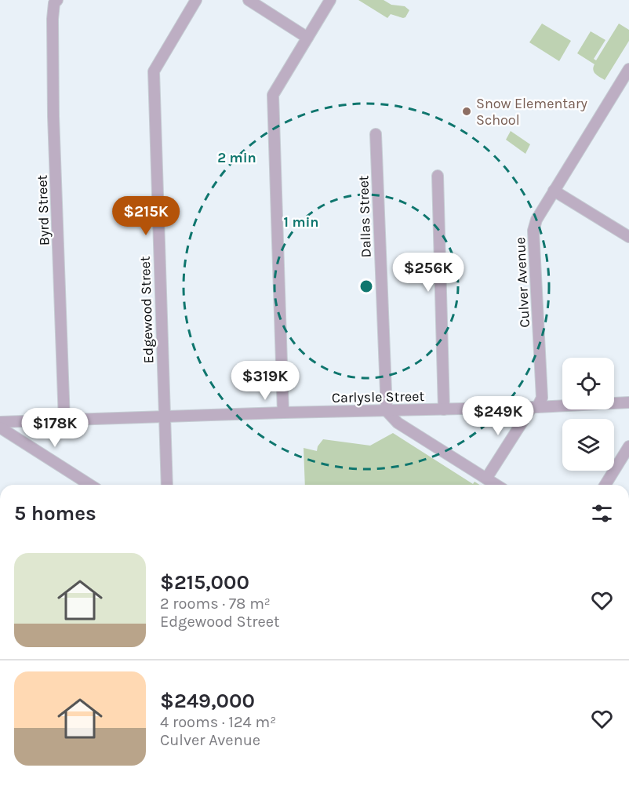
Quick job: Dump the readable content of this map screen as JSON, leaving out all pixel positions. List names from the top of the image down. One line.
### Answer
{"streets":{"street":["Byrd Street","Dallas Street","Culver Avenue","Edgewood Street","Carlysle Street"]},"crossings":[["Byrd Street","Carlysle Street"],["Dallas Street","Carlysle Street"],["Culver Avenue","Carlysle Street"],["Edgewood Street","Carlysle Street"]],"places":["Snow Elementary School"],"page":{"price":["$215K","$256K","$319K","$249K","$178K"],"heading":"5 homes","list":[{"name":"$215,000","note":"2 rooms · 78 m² · Edgewood Street"},{"name":"$249,000","note":"4 rooms · 124 m² · Culver Avenue"}]},"rings":["2 min","1 min"]}
